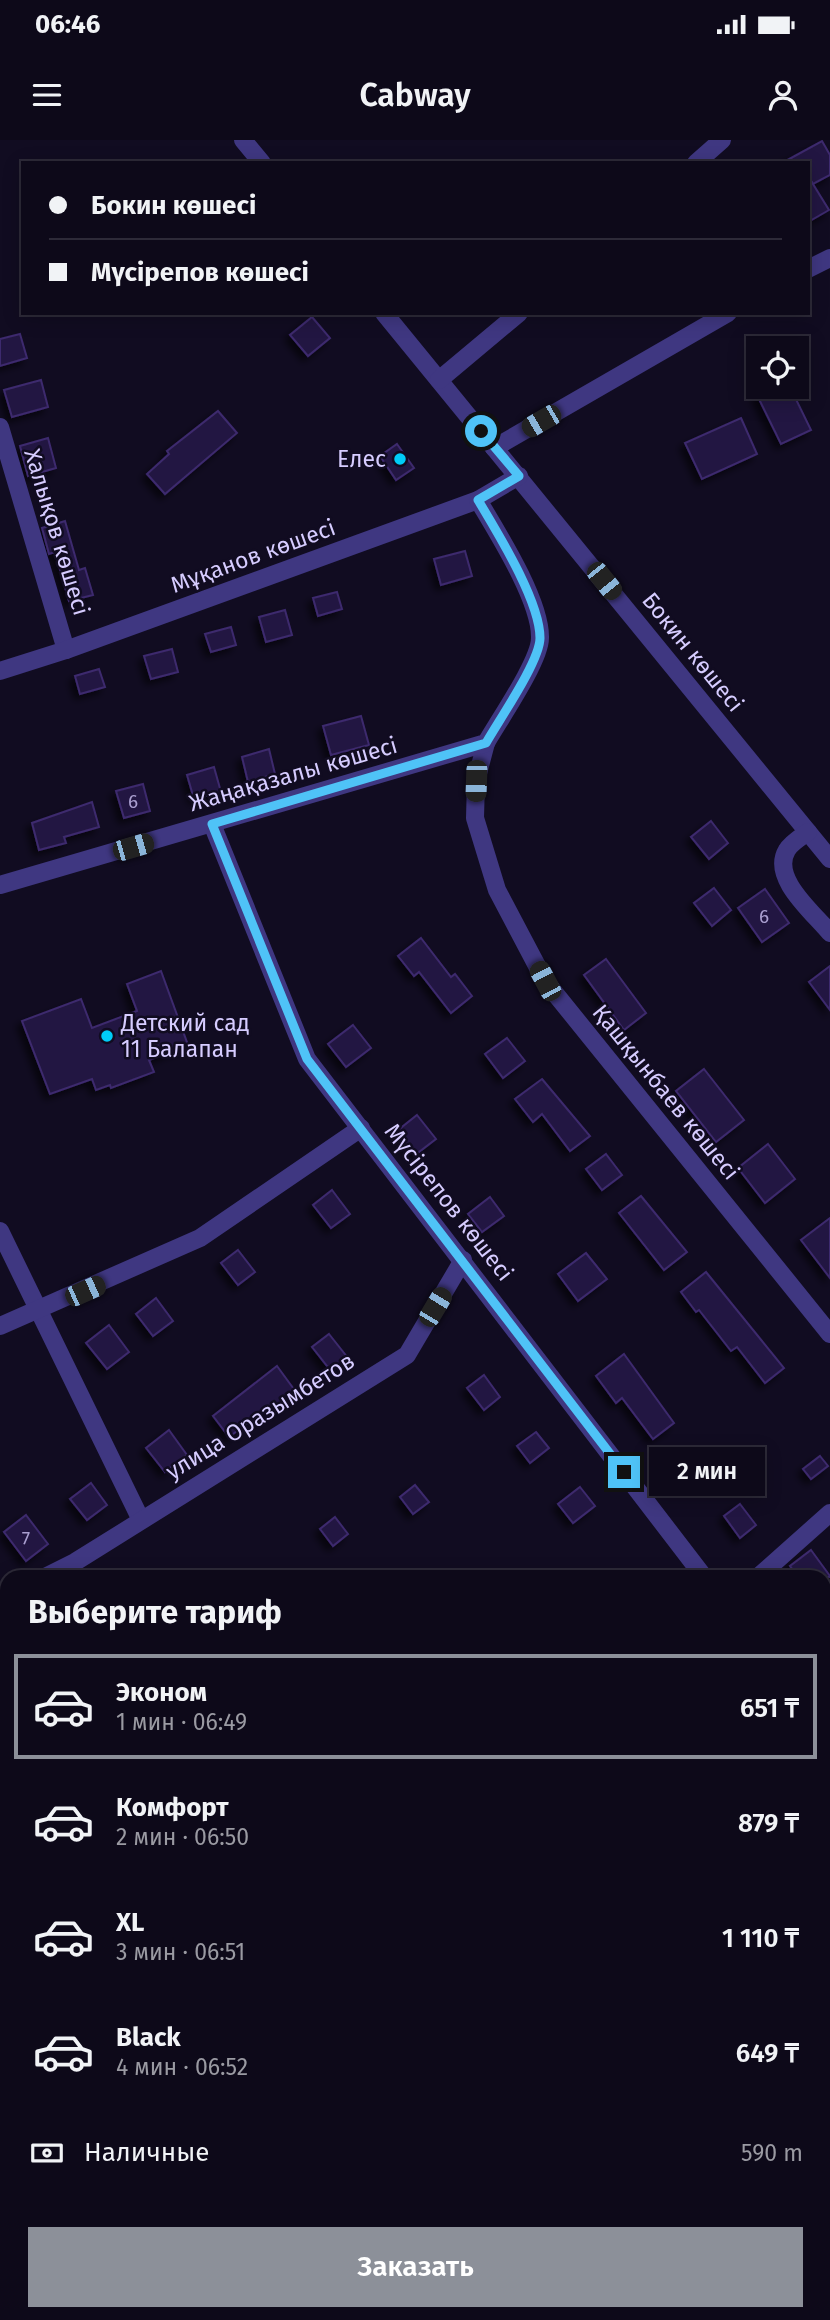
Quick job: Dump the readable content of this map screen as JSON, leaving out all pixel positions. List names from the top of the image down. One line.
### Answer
{"streets":{"street":["Халықов көшесі","Мұқанов көшесі","Бокин көшесі","Жаңақазалы көшесі","Қашқынбаев көшесі","Мүсірепов көшесі","улица Оразымбетов"]},"crossings":[["Халықов көшесі","Мұқанов көшесі"],["Мұқанов көшесі","Бокин көшесі"],["Жаңақазалы көшесі","Қашқынбаев көшесі"],["Жаңақазалы көшесі","Мүсірепов көшесі"],["Мүсірепов көшесі","улица Оразымбетов"]],"places":["Елес","Детский сад 11 Балапан"],"house_numbers":["6","6","7"],"page":{"status":"06:46","header":"Cabway","banner":["Бокин көшесі","Мүсірепов көшесі"],"bubble":"2 мин","heading":"Выберите тариф","list":[{"name":"Эконом","note":"1 мин · 06:49","value":"651 ₸"},{"name":"Комфорт","note":"2 мин · 06:50","value":"879 ₸"},{"name":"XL","note":"3 мин · 06:51","value":"1 110 ₸"},{"name":"Black","note":"4 мин · 06:52","value":"649 ₸"}],"pay":["Наличные","590 m"],"buttons":"Заказать"}}
